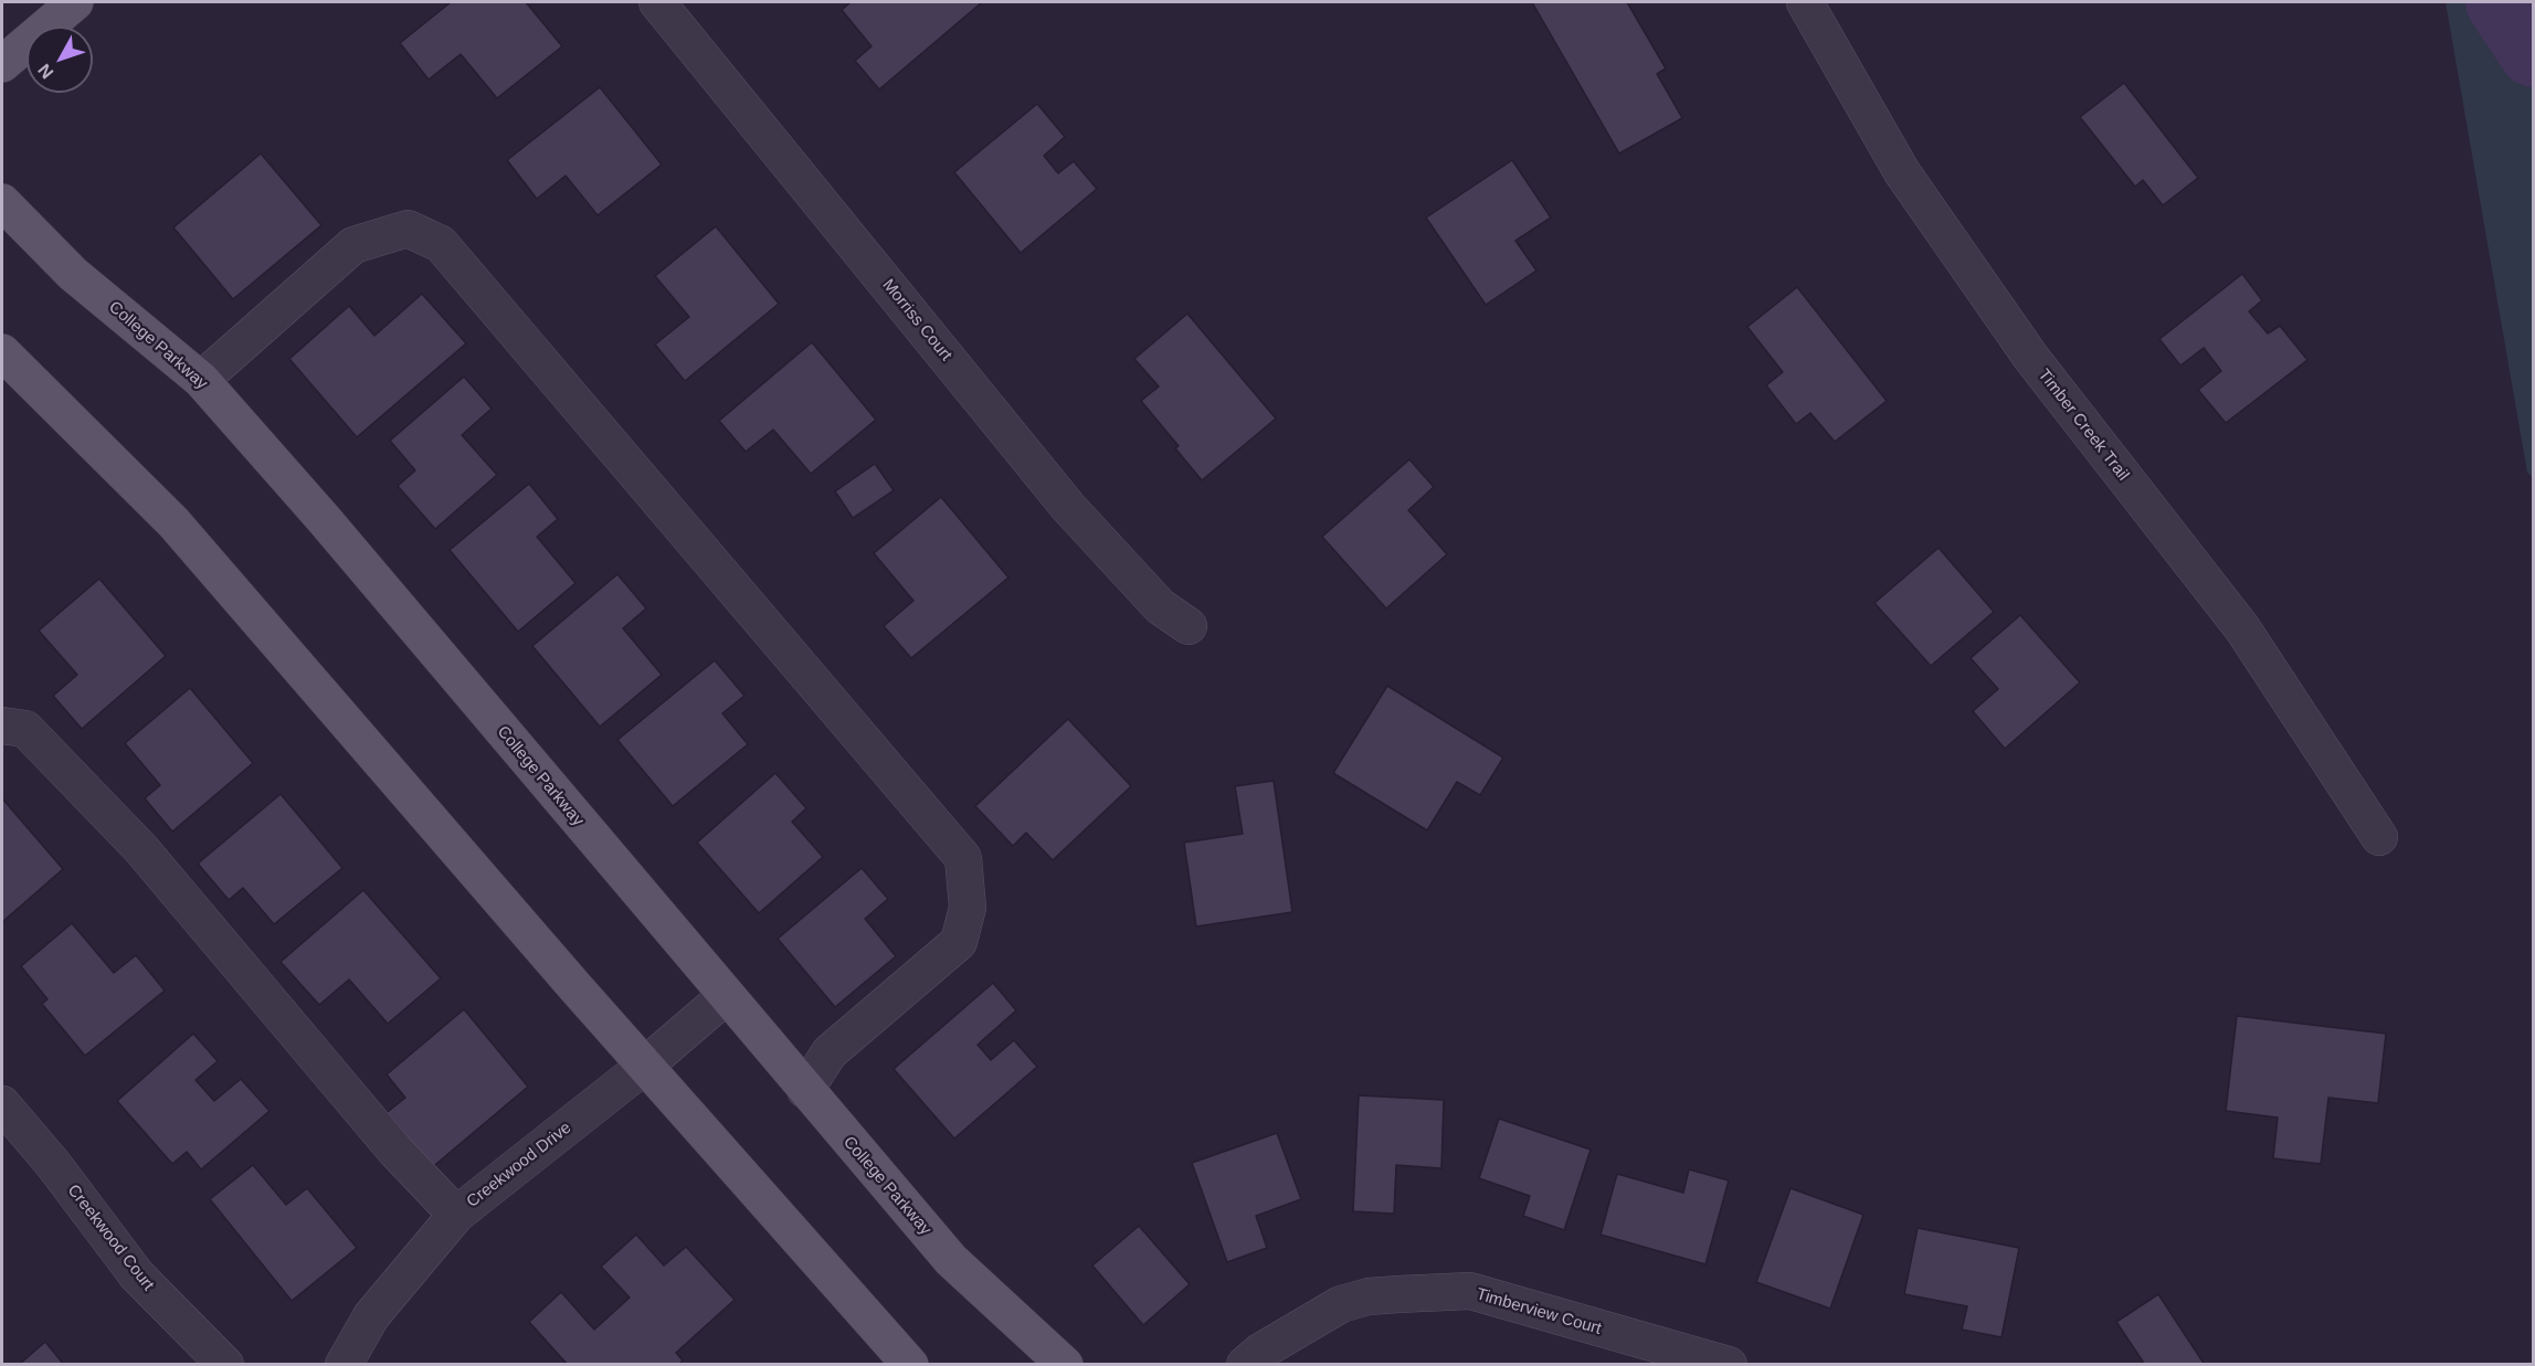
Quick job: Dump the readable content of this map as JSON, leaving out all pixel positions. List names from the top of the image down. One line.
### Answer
{"streets":{"main road":["College Parkway"],"street":["Morriss Court","Timber Creek Trail","Creekwood Drive","Creekwood Court","Timberview Court"]},"crossings":[["College Parkway","Creekwood Drive"]],"north":"bottom left"}
